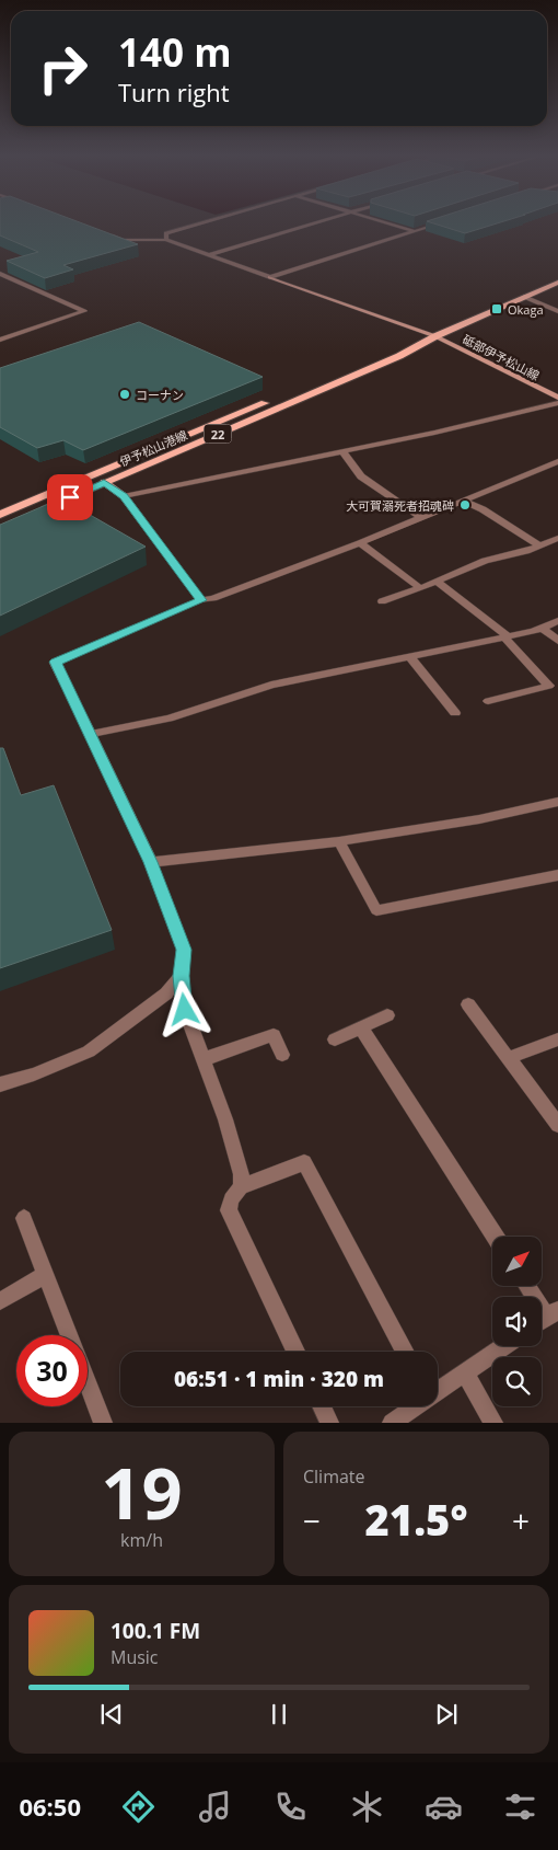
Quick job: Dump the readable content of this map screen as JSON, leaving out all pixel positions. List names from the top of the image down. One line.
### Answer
{"streets":{"main road":["22","伊予松山港線"],"street":["砥部伊予松山線"]},"crossings":[["砥部伊予松山線","伊予松山港線"]],"places":{"transit":["Okaga"],"other":["コーナン","大可賀溺死者招魂碑"]},"north":"top right","page":{"turn":["140 m","Turn right"],"limit":"30","trip":"06:51 · 1 min · 320 m","tile":[["19","km/h"],"Climate"],"heat":["−","21.5°","+"],"song":["100.1 FM","Music"],"tabs":"06:50"}}
